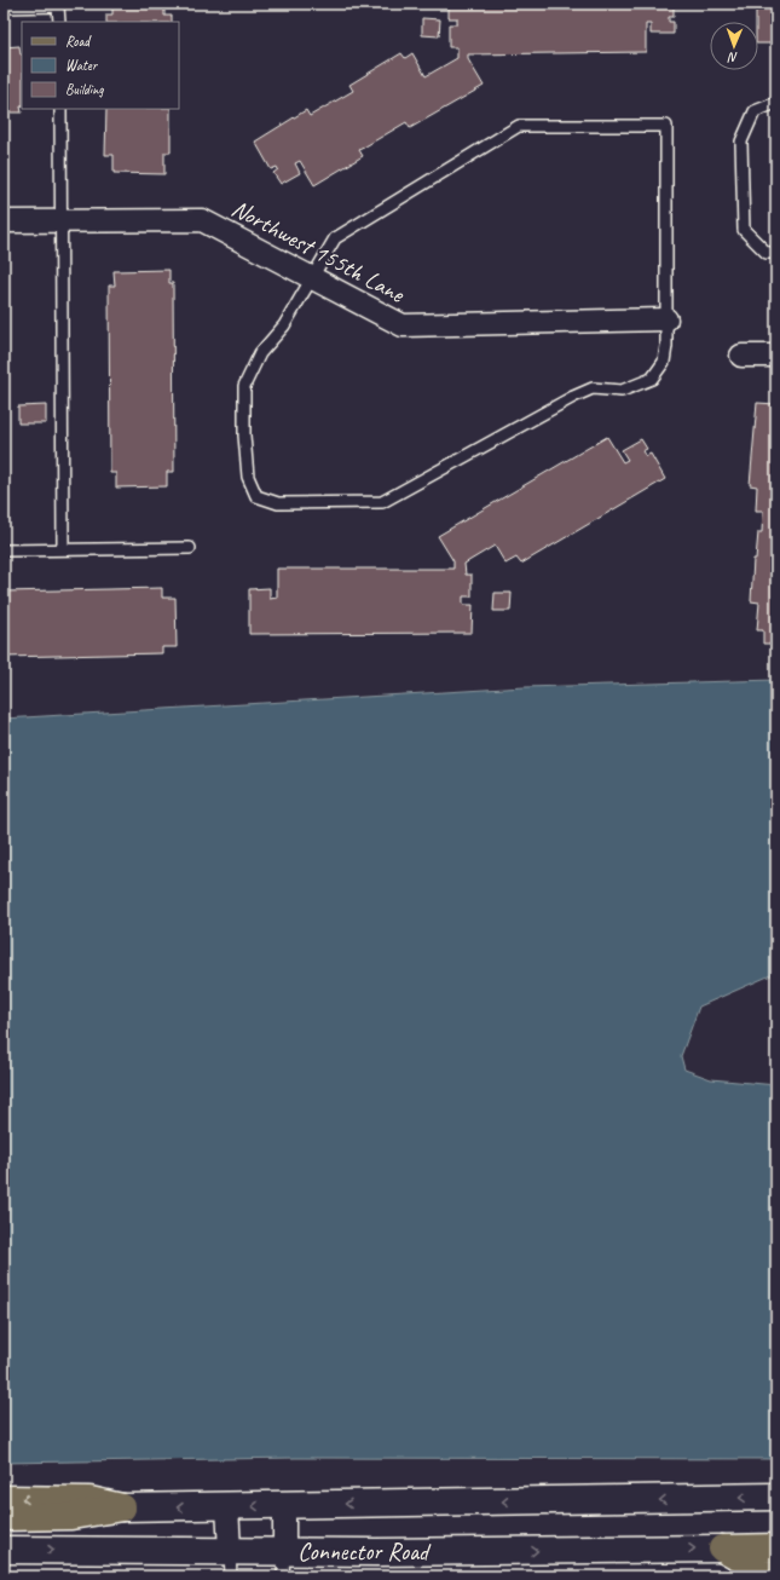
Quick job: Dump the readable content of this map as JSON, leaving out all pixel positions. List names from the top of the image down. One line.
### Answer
{"streets":{"main road":["Connector Road"],"street":["Northwest 155th Lane"]},"legend":["Road","Water","Building"],"north":"bottom"}
